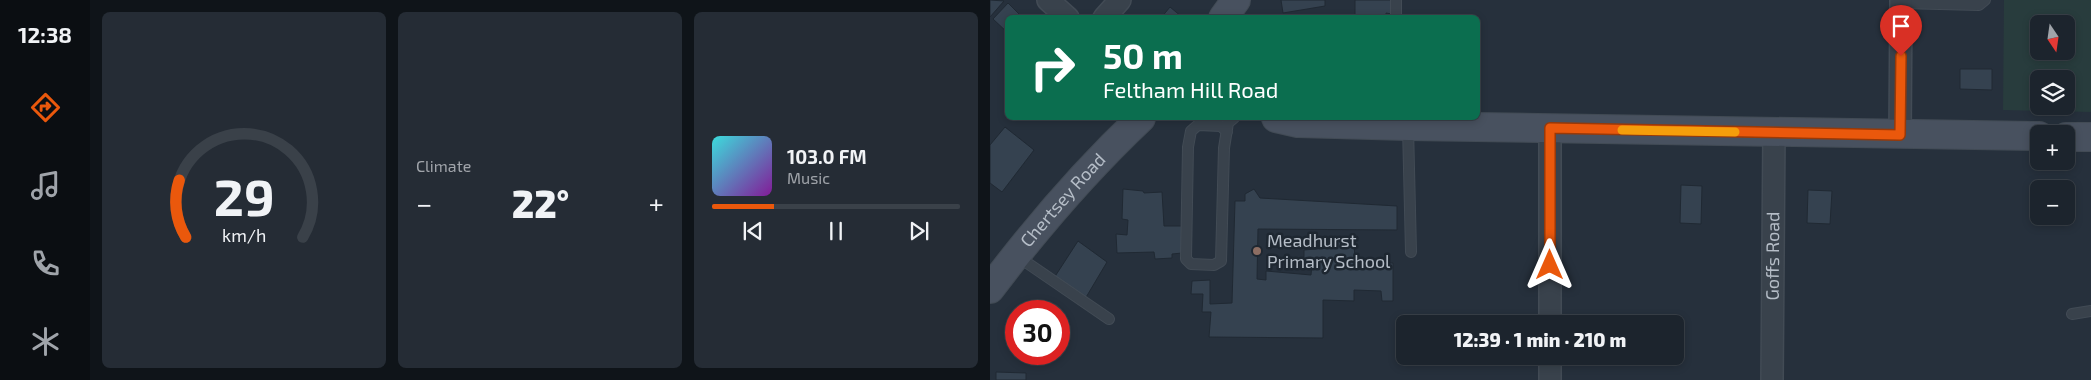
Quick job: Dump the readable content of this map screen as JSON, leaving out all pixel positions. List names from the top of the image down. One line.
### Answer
{"streets":{"street":["Chertsey Road","Goffs Road"]},"places":["Meadhurst Primary School"],"north":"bottom","page":{"tabs":"12:38","tile":"Climate","map_buttons":["+","−"],"turn":["50 m","Feltham Hill Road"],"song":["103.0 FM","Music"],"heat":["−","22°","+"],"limit":"30","trip":"12:39 · 1 min · 210 m","gauge":["29","km/h"]}}
